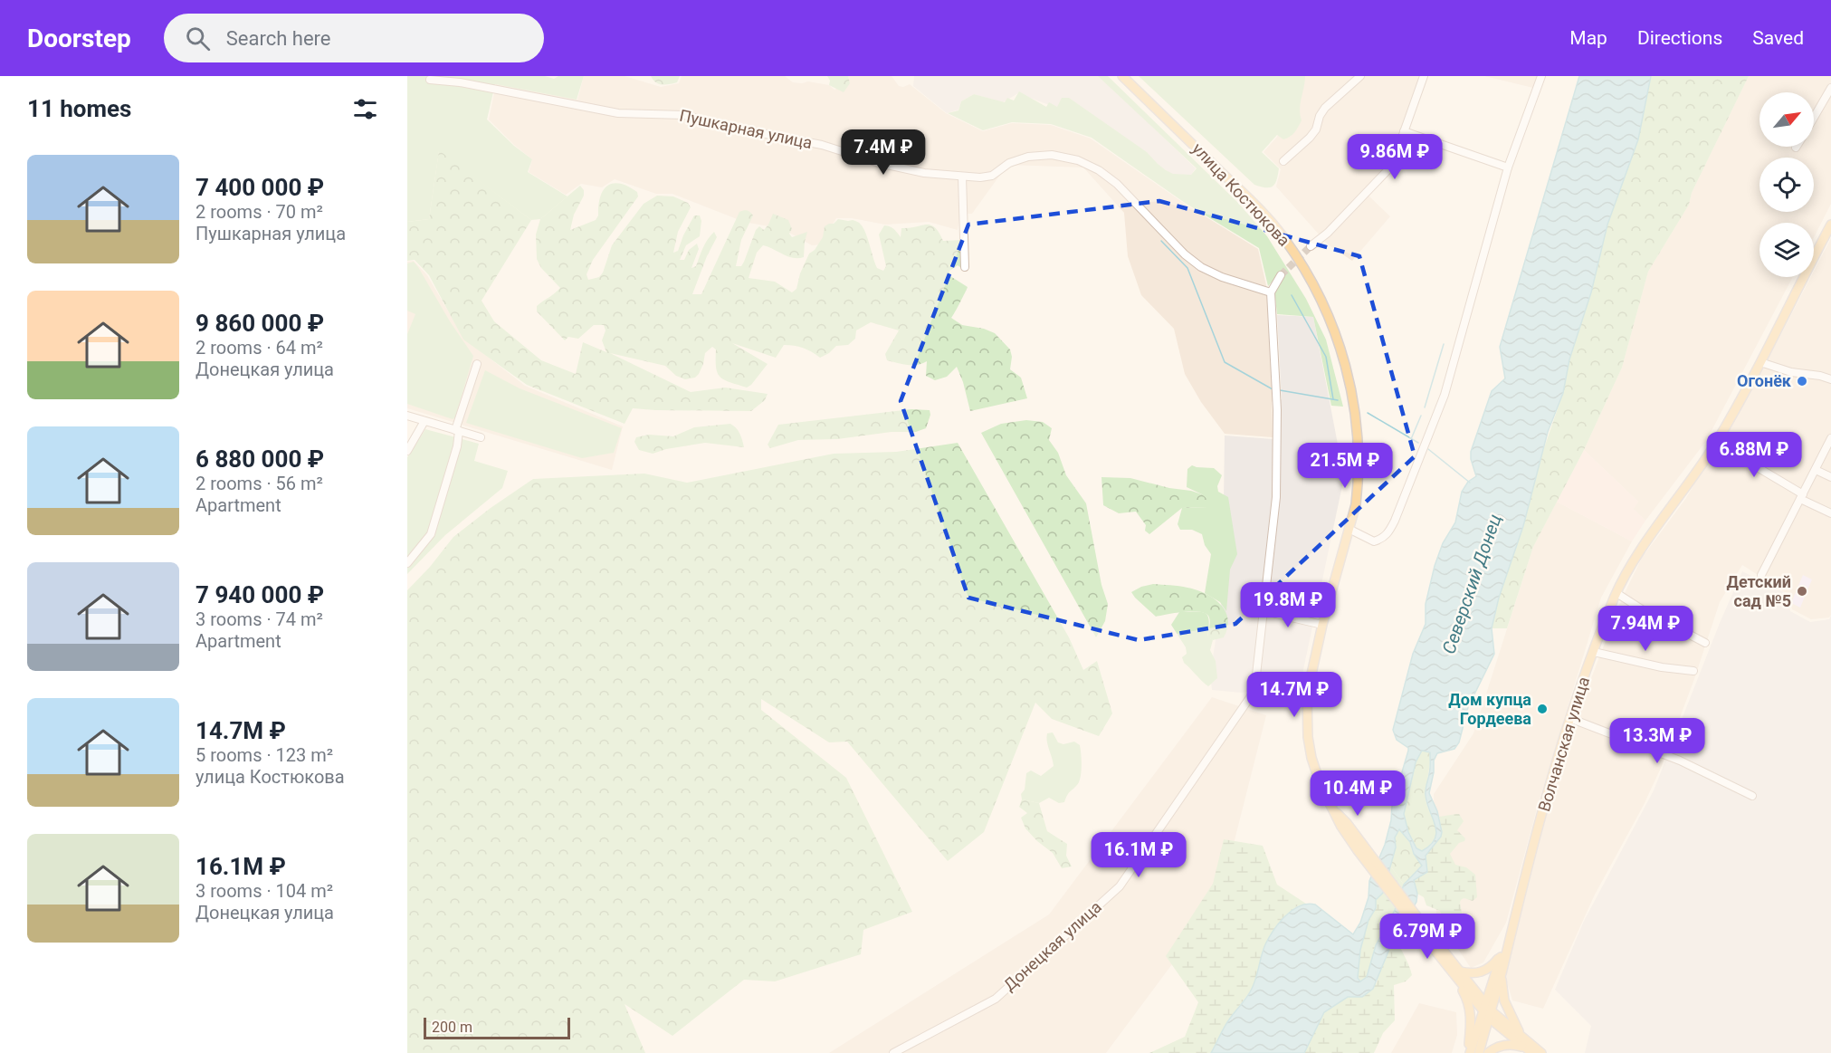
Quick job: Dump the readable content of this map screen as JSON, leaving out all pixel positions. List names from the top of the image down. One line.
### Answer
{"streets":{"main road":["улица Костюкова","Волчанская улица"],"street":["Пушкарная улица","Донецкая улица"]},"crossings":[["Пушкарная улица","Донецкая улица"],["улица Костюкова","Волчанская улица"]],"water":["Северский Донец"],"places":["Огонёк","Детский сад №5","Дом купца Гордеева"],"scale_bar":"200 m","north":"top right","page":{"header":"Doorstep","search":"Search here","nav":["Map","Directions","Saved"],"heading":"11 homes","price":["7.4M ₽","9.86M ₽","6.88M ₽","21.5M ₽","19.8M ₽","7.94M ₽","14.7M ₽","13.3M ₽","10.4M ₽","16.1M ₽","6.79M ₽"],"list":[{"name":"7 400 000 ₽","note":"2 rooms · 70 m² · Пушкарная улица"},{"name":"9 860 000 ₽","note":"2 rooms · 64 m² · Донецкая улица"},{"name":"6 880 000 ₽","note":"2 rooms · 56 m² · Apartment"},{"name":"7 940 000 ₽","note":"3 rooms · 74 m² · Apartment"},{"name":"14.7M ₽","note":"5 rooms · 123 m² · улица Костюкова"},{"name":"16.1M ₽","note":"3 rooms · 104 m² · Донецкая улица"}],"scale":"200 m"}}
